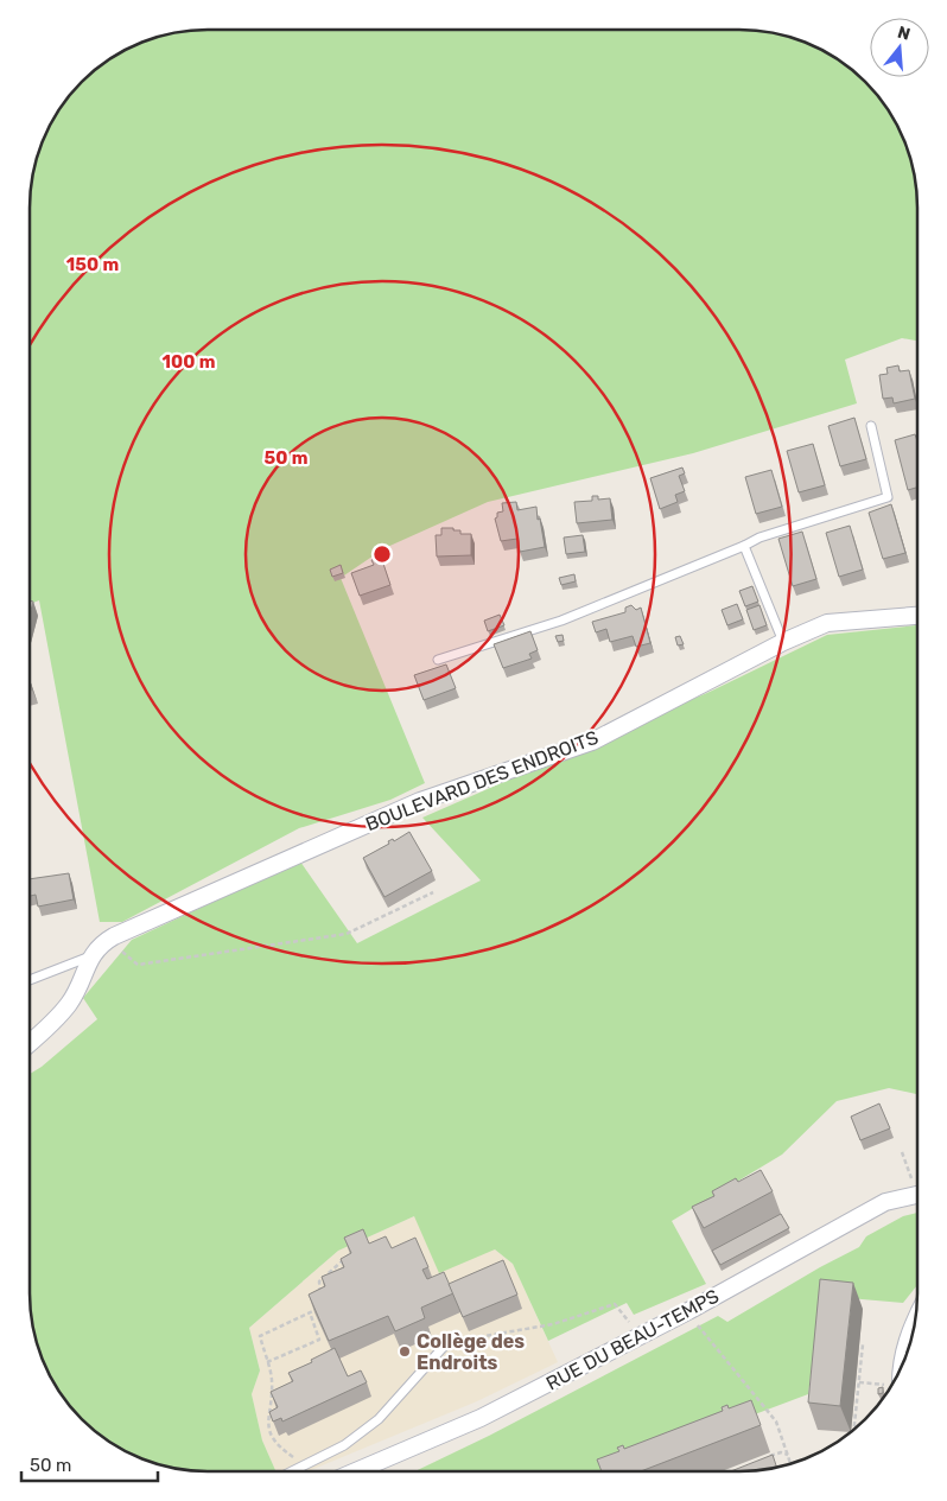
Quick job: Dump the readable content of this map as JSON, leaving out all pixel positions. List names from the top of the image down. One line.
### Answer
{"streets":{"street":["BOULEVARD DES ENDROITS","RUE DU BEAU-TEMPS"]},"places":["Collège des Endroits"],"scale_bar":"50 m","north":"top","rings":["150 m","100 m","50 m"]}
